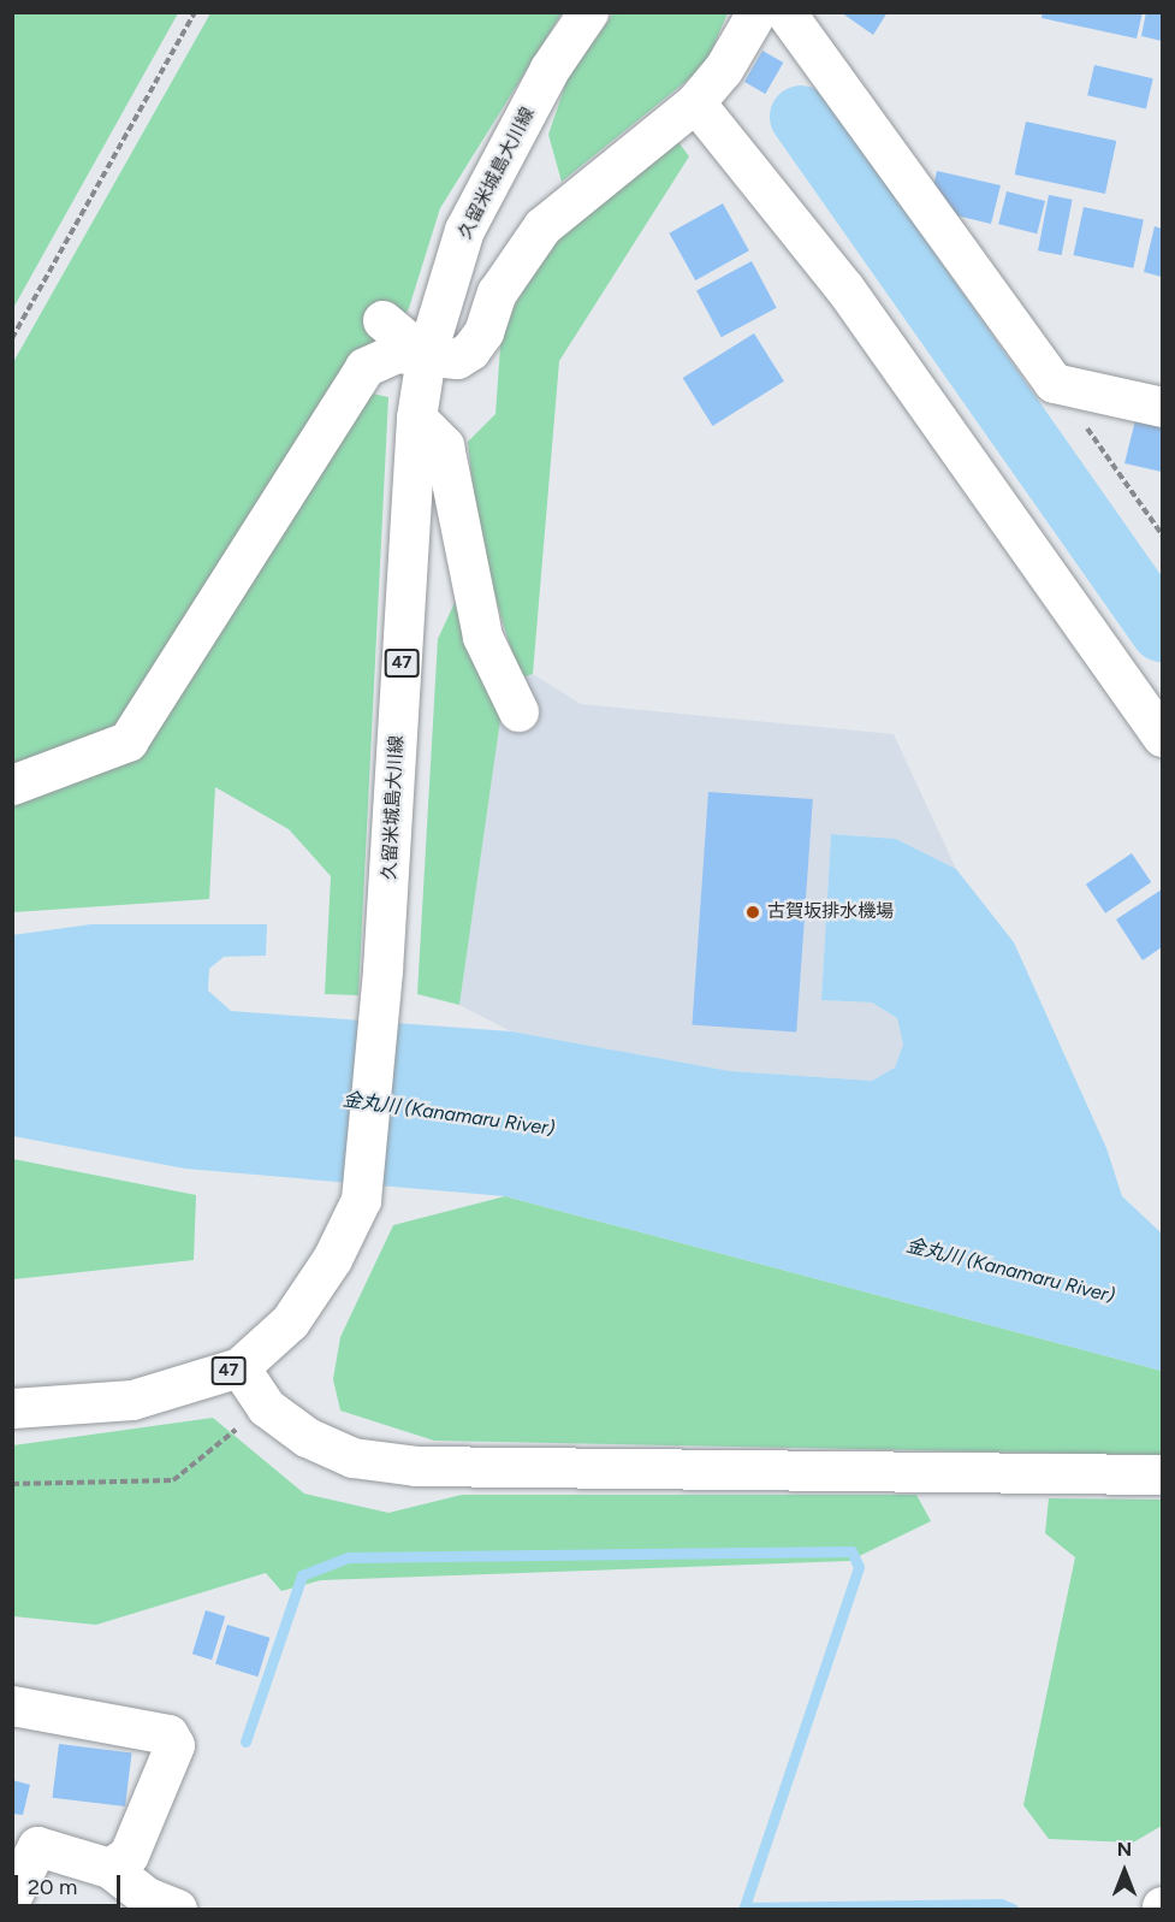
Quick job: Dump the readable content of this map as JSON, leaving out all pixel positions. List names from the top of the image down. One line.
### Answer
{"streets":{"street":["久留米城島大川線","47"]},"water":["金丸川 (Kanamaru River)"],"places":["古賀坂排水機場"],"scale_bar":"20 m","north":"top"}
